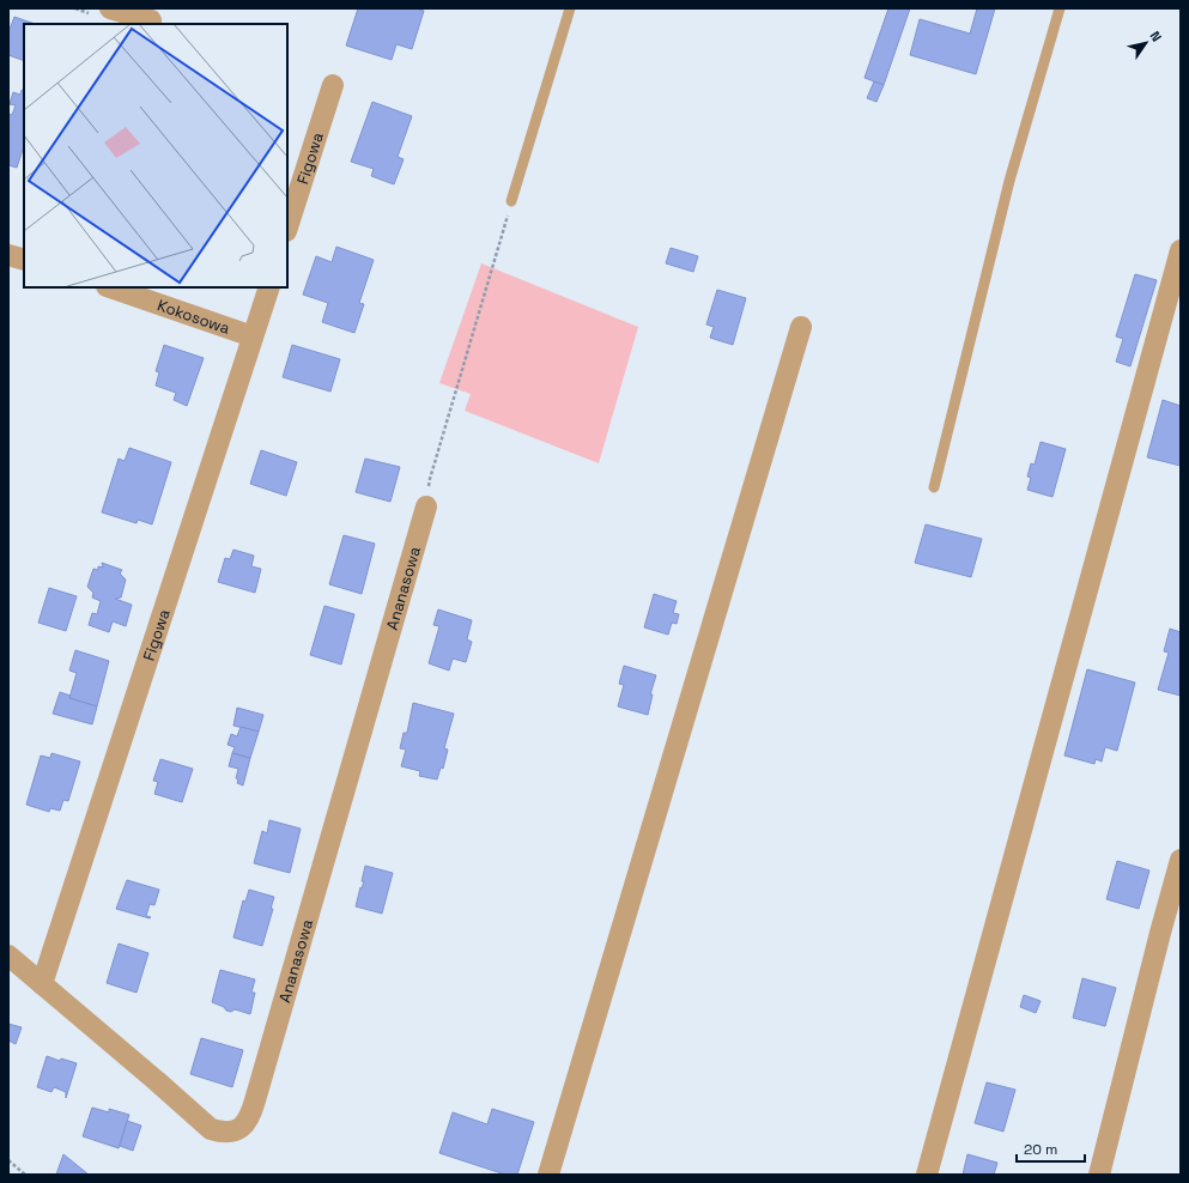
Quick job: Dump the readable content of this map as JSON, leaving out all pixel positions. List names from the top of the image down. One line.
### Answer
{"streets":{"street":["Figowa","Kokosowa","Ananasowa"]},"crossings":[["Figowa","Kokosowa"],["Figowa","Ananasowa"]],"scale_bar":"20 m","north":"top right"}
